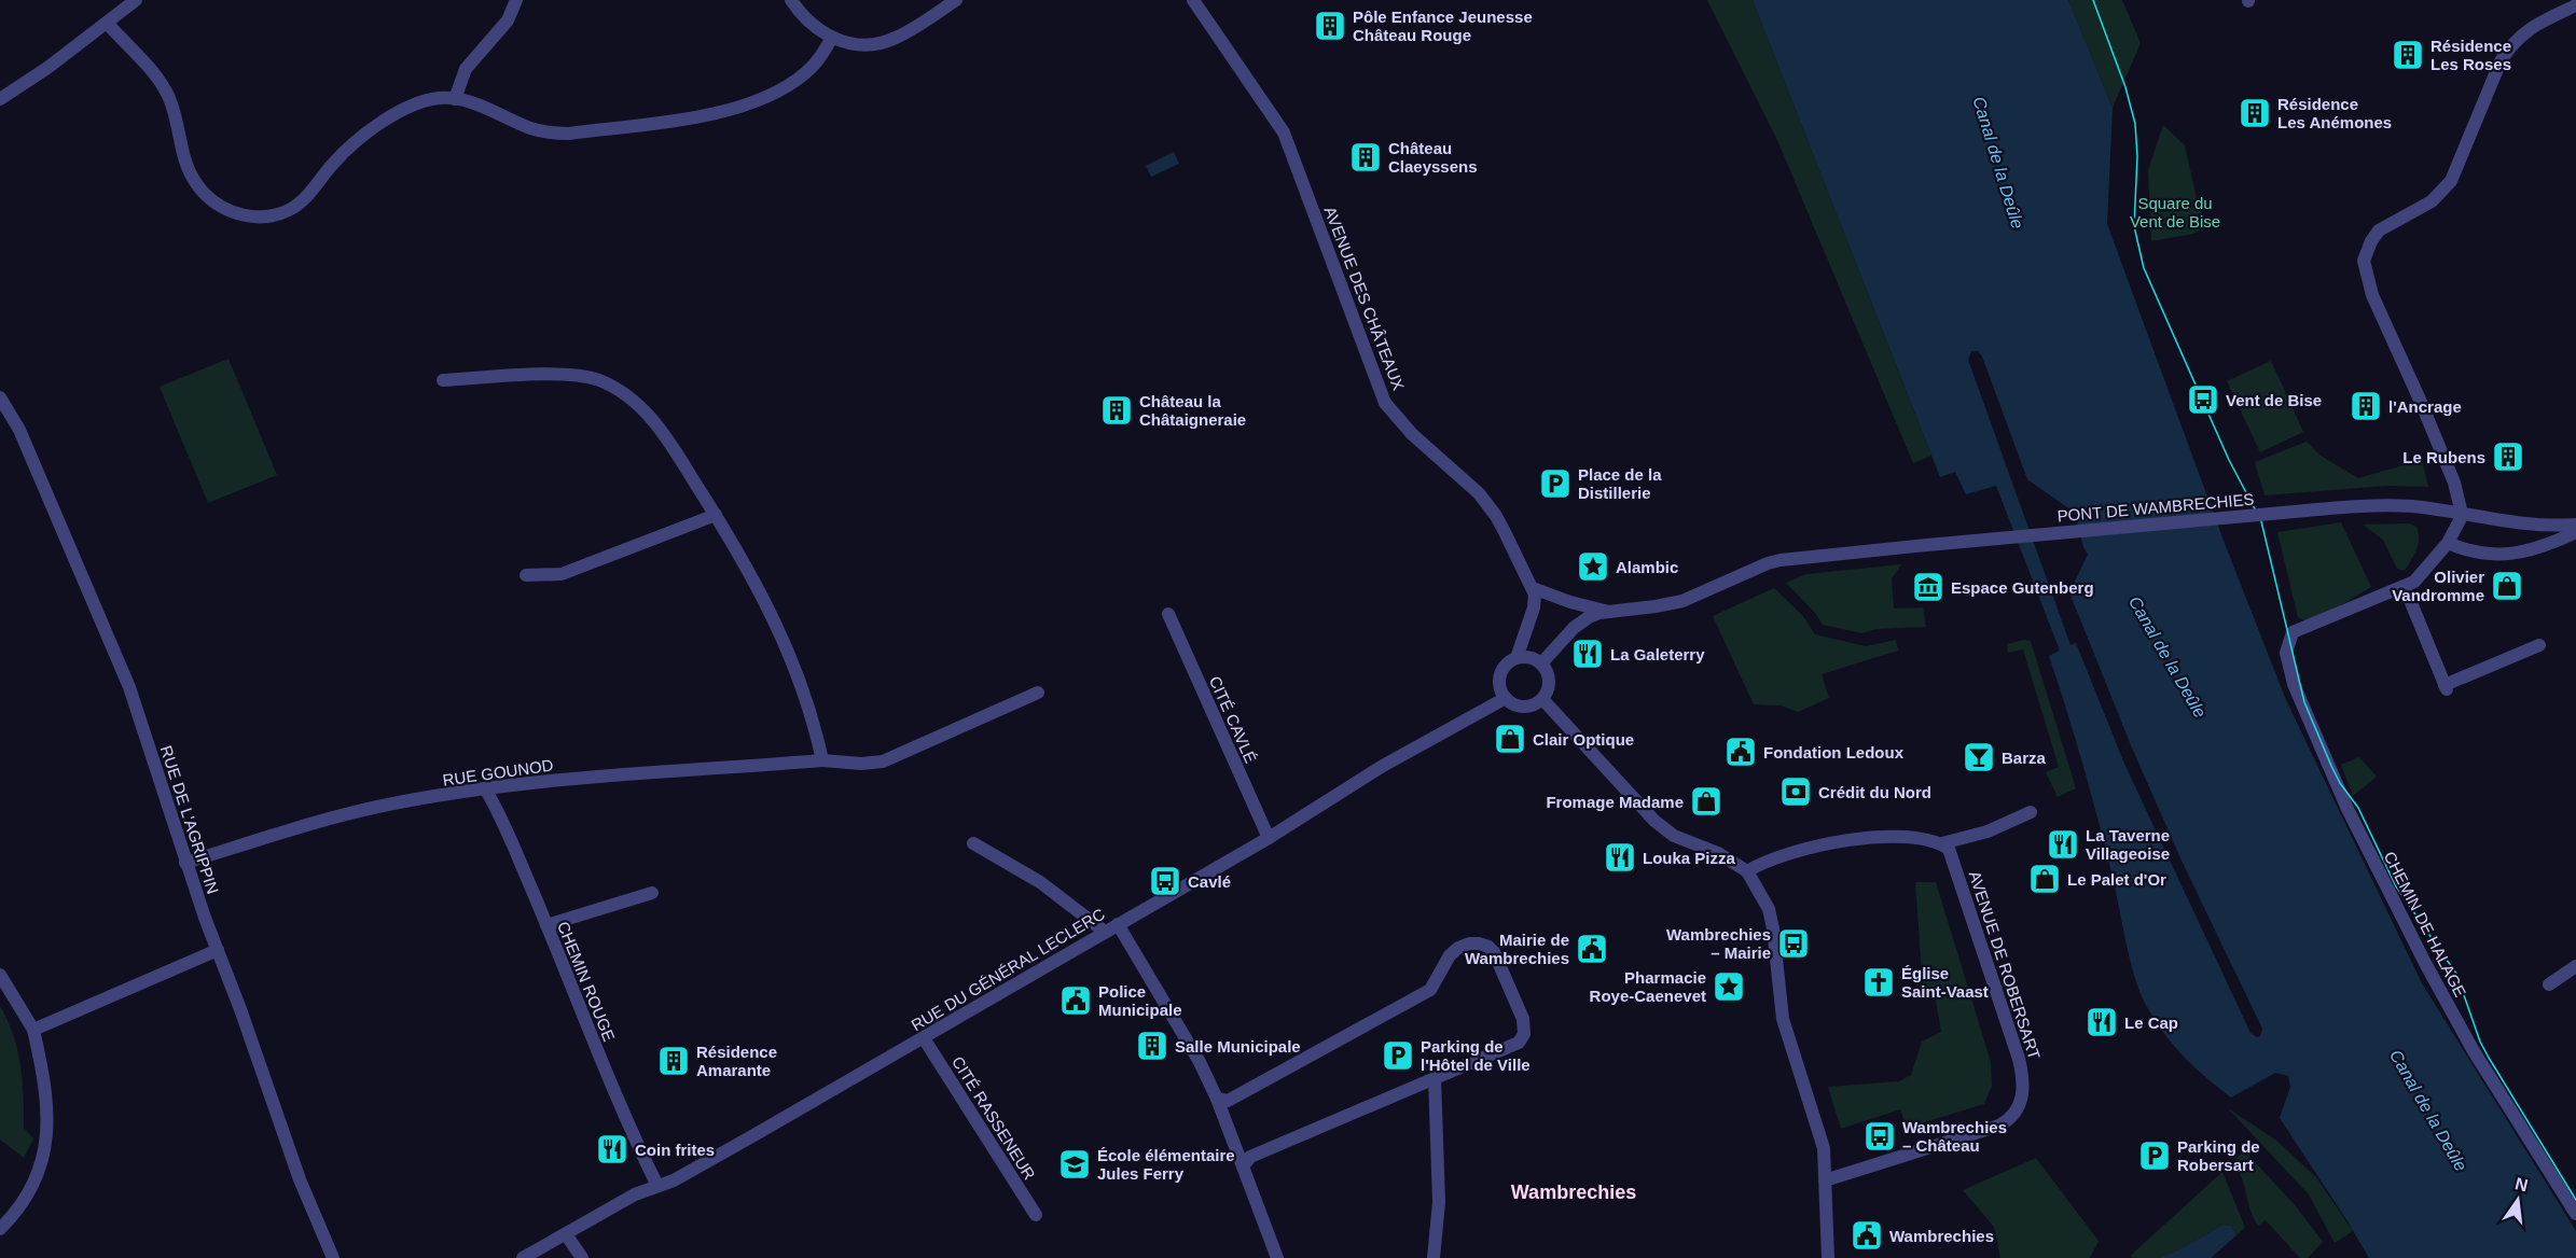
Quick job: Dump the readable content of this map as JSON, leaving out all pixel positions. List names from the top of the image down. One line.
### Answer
{"streets":{"street":["AVENUE DES CHÂTEAUX","PONT DE WAMBRECHIES","CITÉ CAVLÉ","RUE GOUNOD","RUE DE L'AGRIPPIN","CHEMIN DE HALAGE","AVENUE DE ROBERSART","RUE DU GÉNÉRAL LECLERC","CHEMIN ROUGE","CITÉ RASSENEUR"]},"crossings":[["CITÉ CAVLÉ","RUE DU GÉNÉRAL LECLERC"],["RUE GOUNOD","RUE DE L'AGRIPPIN"],["RUE GOUNOD","CHEMIN ROUGE"],["RUE DU GÉNÉRAL LECLERC","CHEMIN ROUGE"],["RUE DU GÉNÉRAL LECLERC","CITÉ RASSENEUR"]],"districts":["Wambrechies"],"water":["Canal de la Deûle"],"parks":["Square du Vent de Bise"],"places":{"building":["Pôle Enfance Jeunesse Château Rouge","Résidence Les Roses","Résidence Les Anémones","Château Claeyssens","l'Ancrage","Château la Châtaigneraie","Le Rubens","Salle Municipale","Résidence Amarante"],"bus stop":["Vent de Bise","Cavlé","Wambrechies – Mairie","Wambrechies – Château"],"parking":["Place de la Distillerie","Parking de l'Hôtel de Ville","Parking de Robersart"],"place":["Alambic","Pharmacie Roye-Caenevet"],"shop":["Olivier Vandromme","Clair Optique","Fromage Madame","Le Palet d'Or"],"museum":["Espace Gutenberg"],"restaurant":["La Galeterry","La Taverne Villageoise","Louka Pizza","Le Cap","Coin frites"],"public building":["Fondation Ledoux","Mairie de Wambrechies","Police Municipale","Wambrechies"],"bar":["Barza"],"bank":["Crédit du Nord"],"church":["Église Saint-Vaast"],"school or university":["École élémentaire Jules Ferry"]},"north":"top"}
